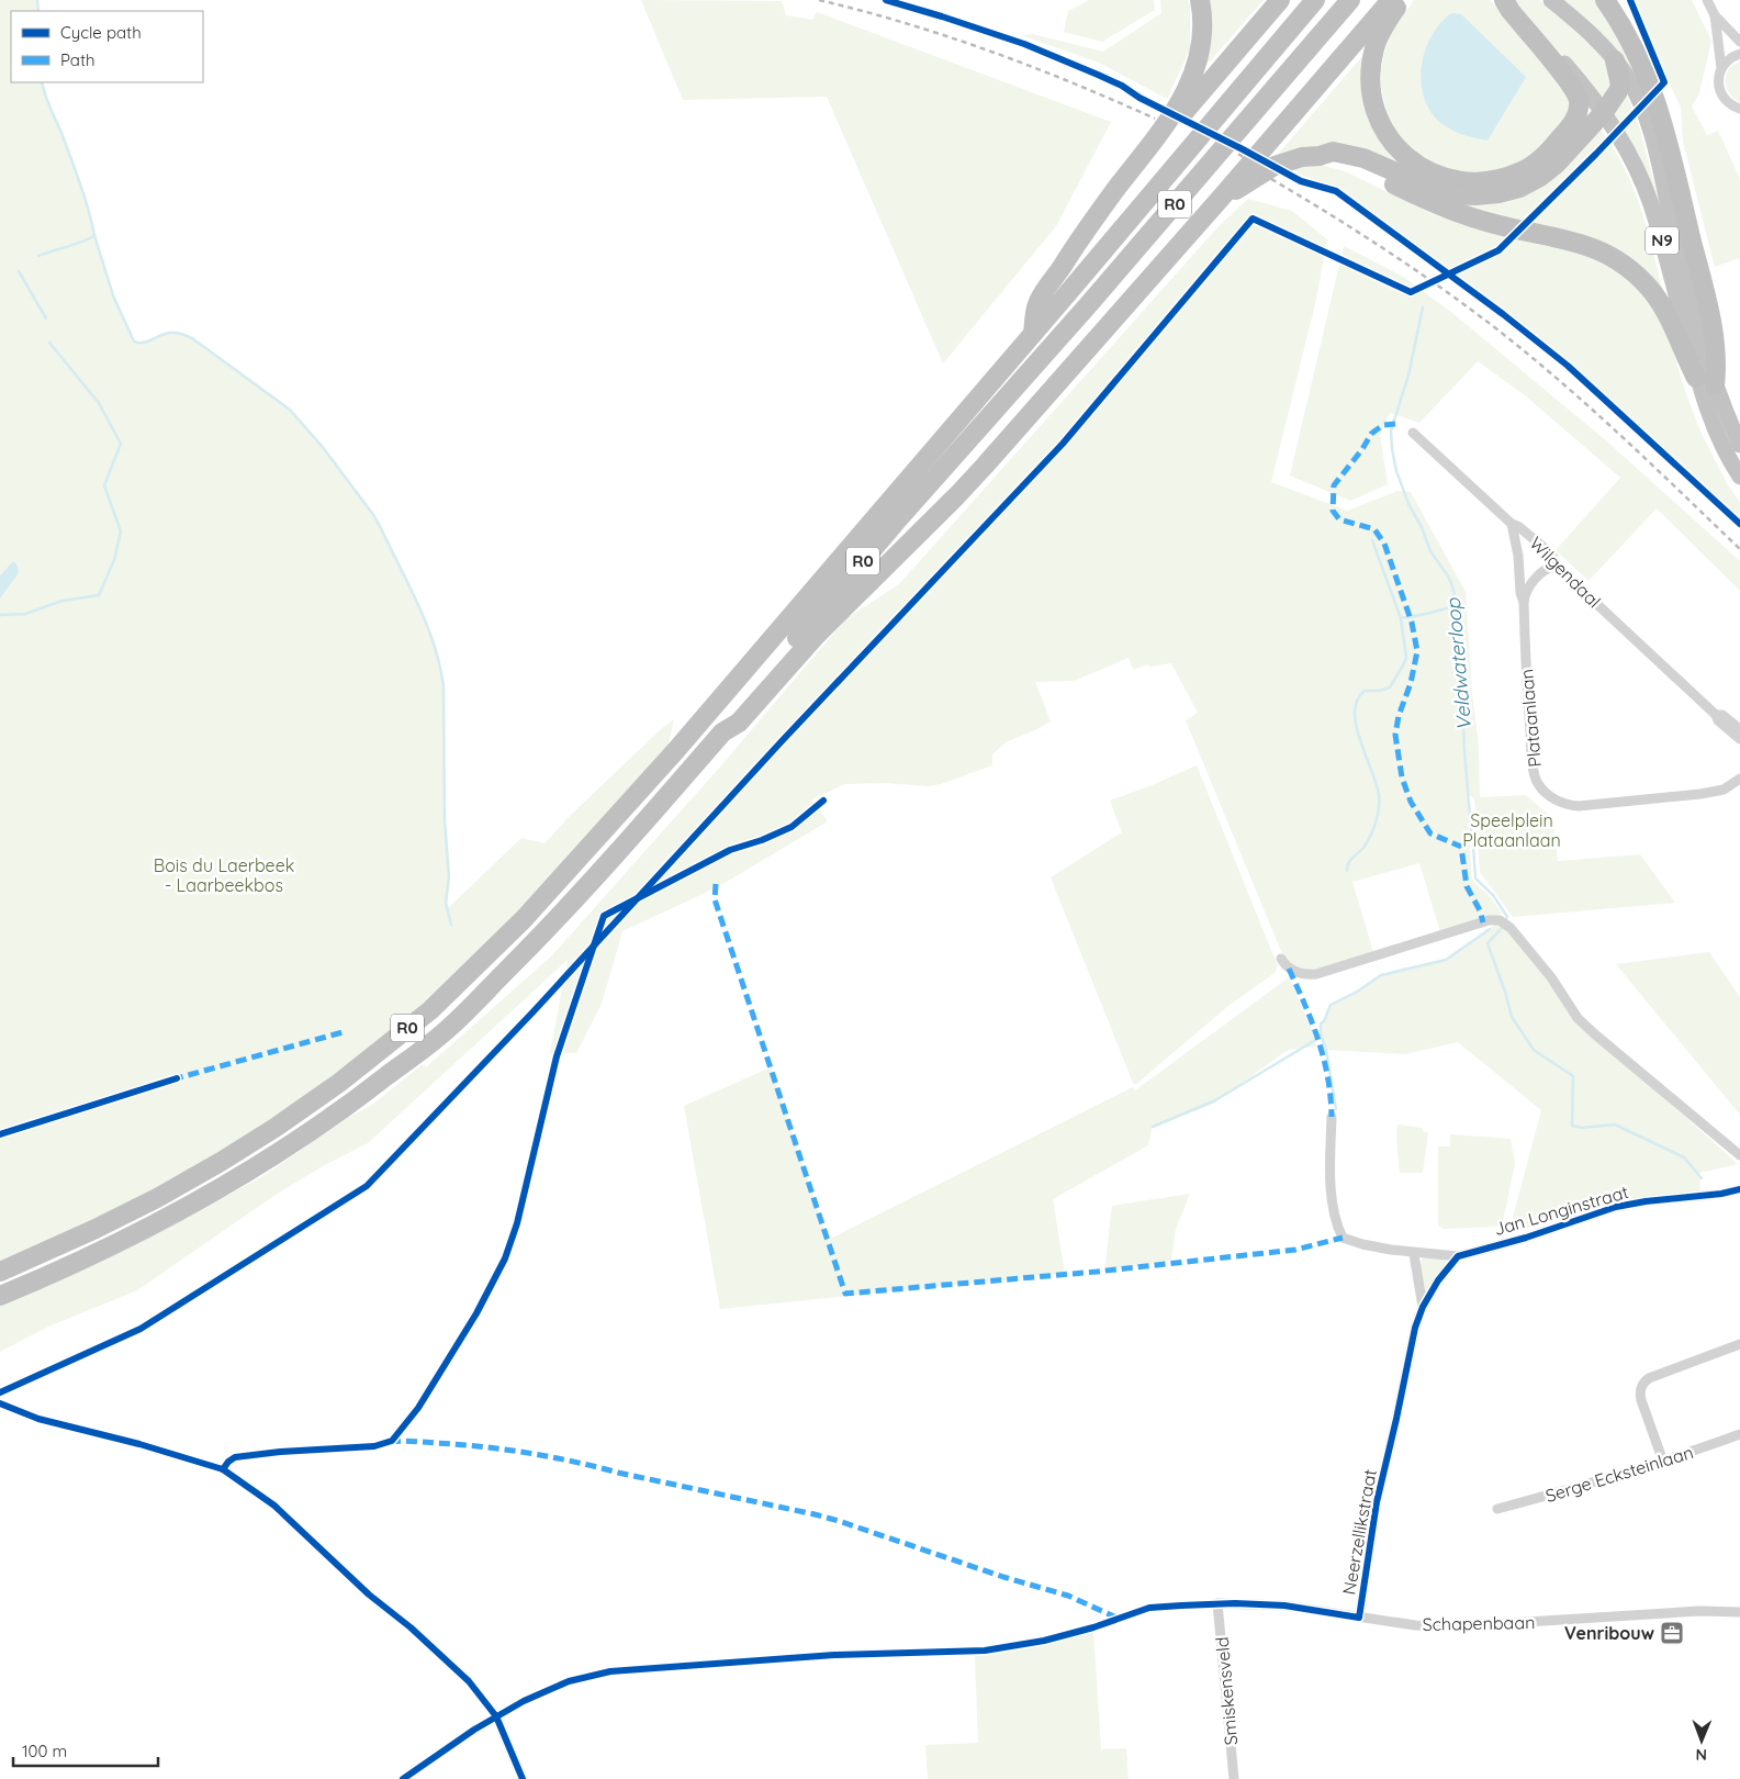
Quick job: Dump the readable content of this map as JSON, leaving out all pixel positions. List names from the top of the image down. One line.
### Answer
{"streets":{"highway":["R0","N9"],"street":["Wilgendaal","Plataanlaan","Jan Longinstraat","Serge Ecksteinlaan","Neerzellikstraat","Schapenbaan","Smiskensveld"]},"crossings":[["Wilgendaal","Plataanlaan"],["Jan Longinstraat","Neerzellikstraat"],["Neerzellikstraat","Schapenbaan"],["Schapenbaan","Smiskensveld"]],"water":["Veldwaterloop"],"parks":["Speelplein Plataanlaan","Bois du Laerbeek - Laarbeekbos"],"places":{"office":["Venribouw"]},"legend":["Cycle path","Path"],"scale_bar":"100 m","north":"bottom"}
